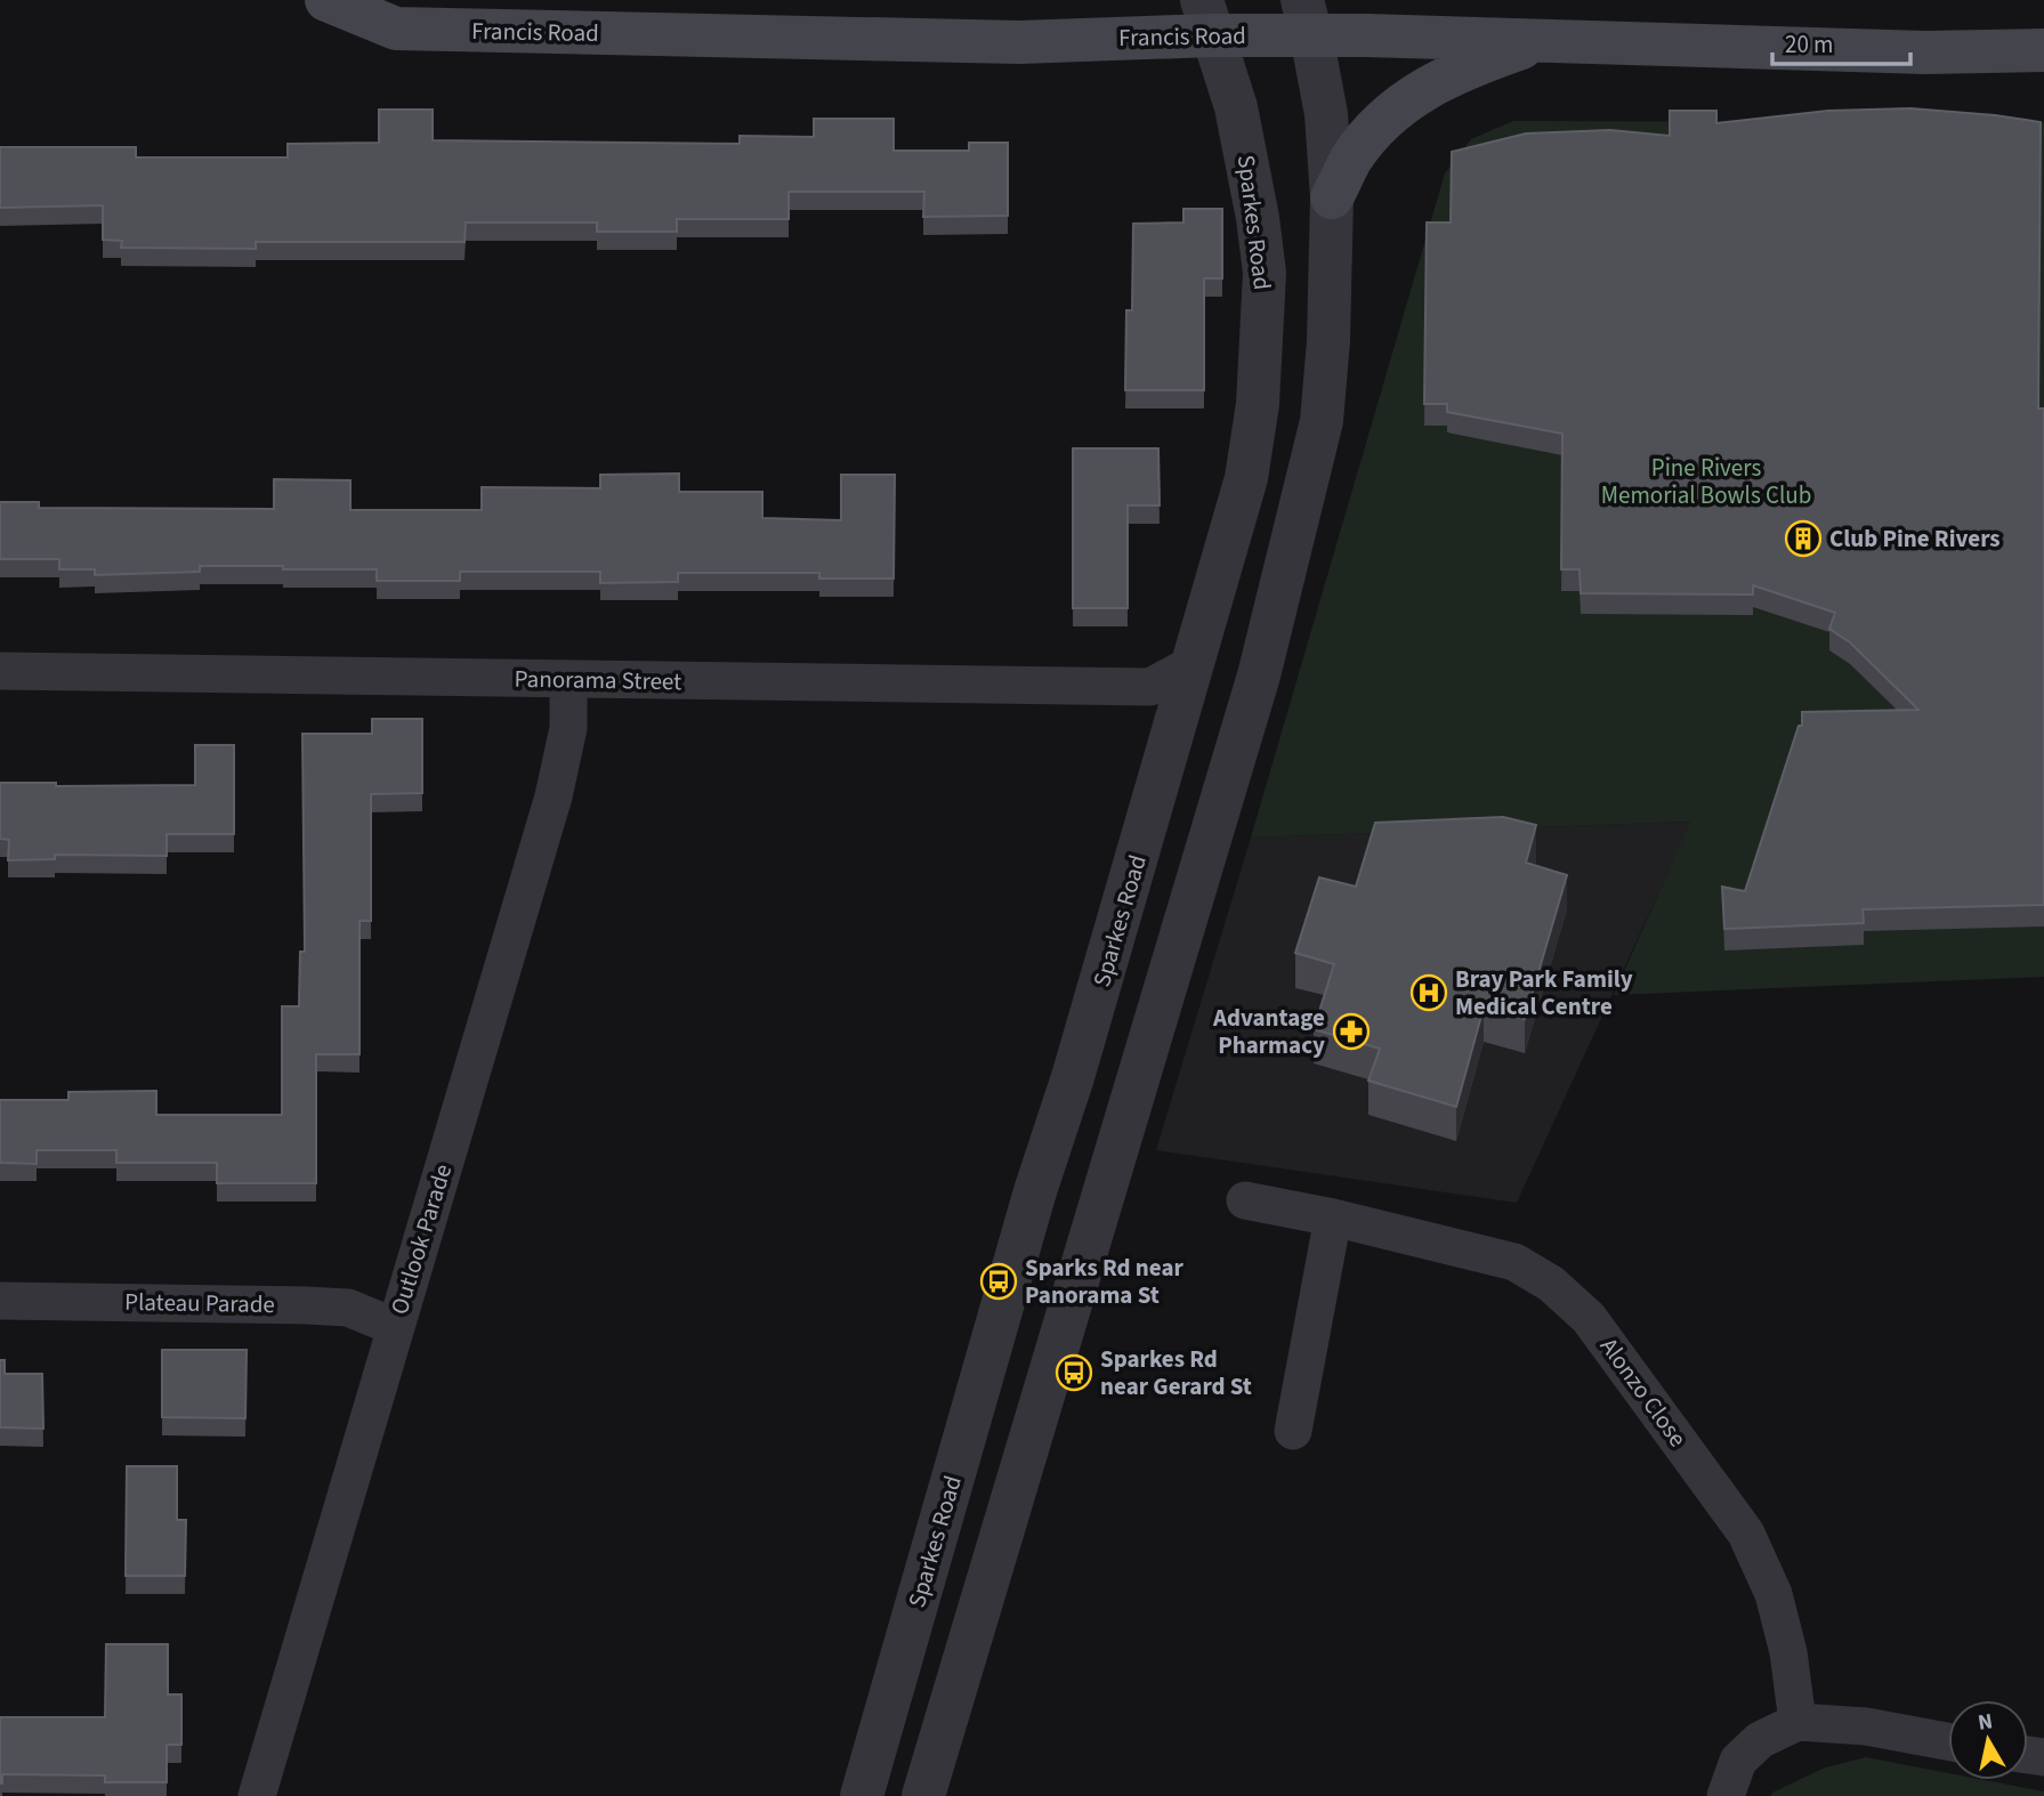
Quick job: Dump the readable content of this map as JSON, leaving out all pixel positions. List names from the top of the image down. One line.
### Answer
{"streets":{"main road":["Francis Road"],"street":["Sparkes Road","Panorama Street","Outlook Parade","Plateau Parade","Alonzo Close"]},"crossings":[["Francis Road","Sparkes Road"],["Sparkes Road","Panorama Street"],["Panorama Street","Outlook Parade"],["Outlook Parade","Plateau Parade"]],"parks":["Pine Rivers Memorial Bowls Club"],"places":{"building":["Club Pine Rivers"],"hospital":["Bray Park Family Medical Centre"],"pharmacy":["Advantage Pharmacy"],"bus stop":["Sparks Rd near Panorama St","Sparkes Rd near Gerard St"]},"scale_bar":"20 m","north":"top"}
